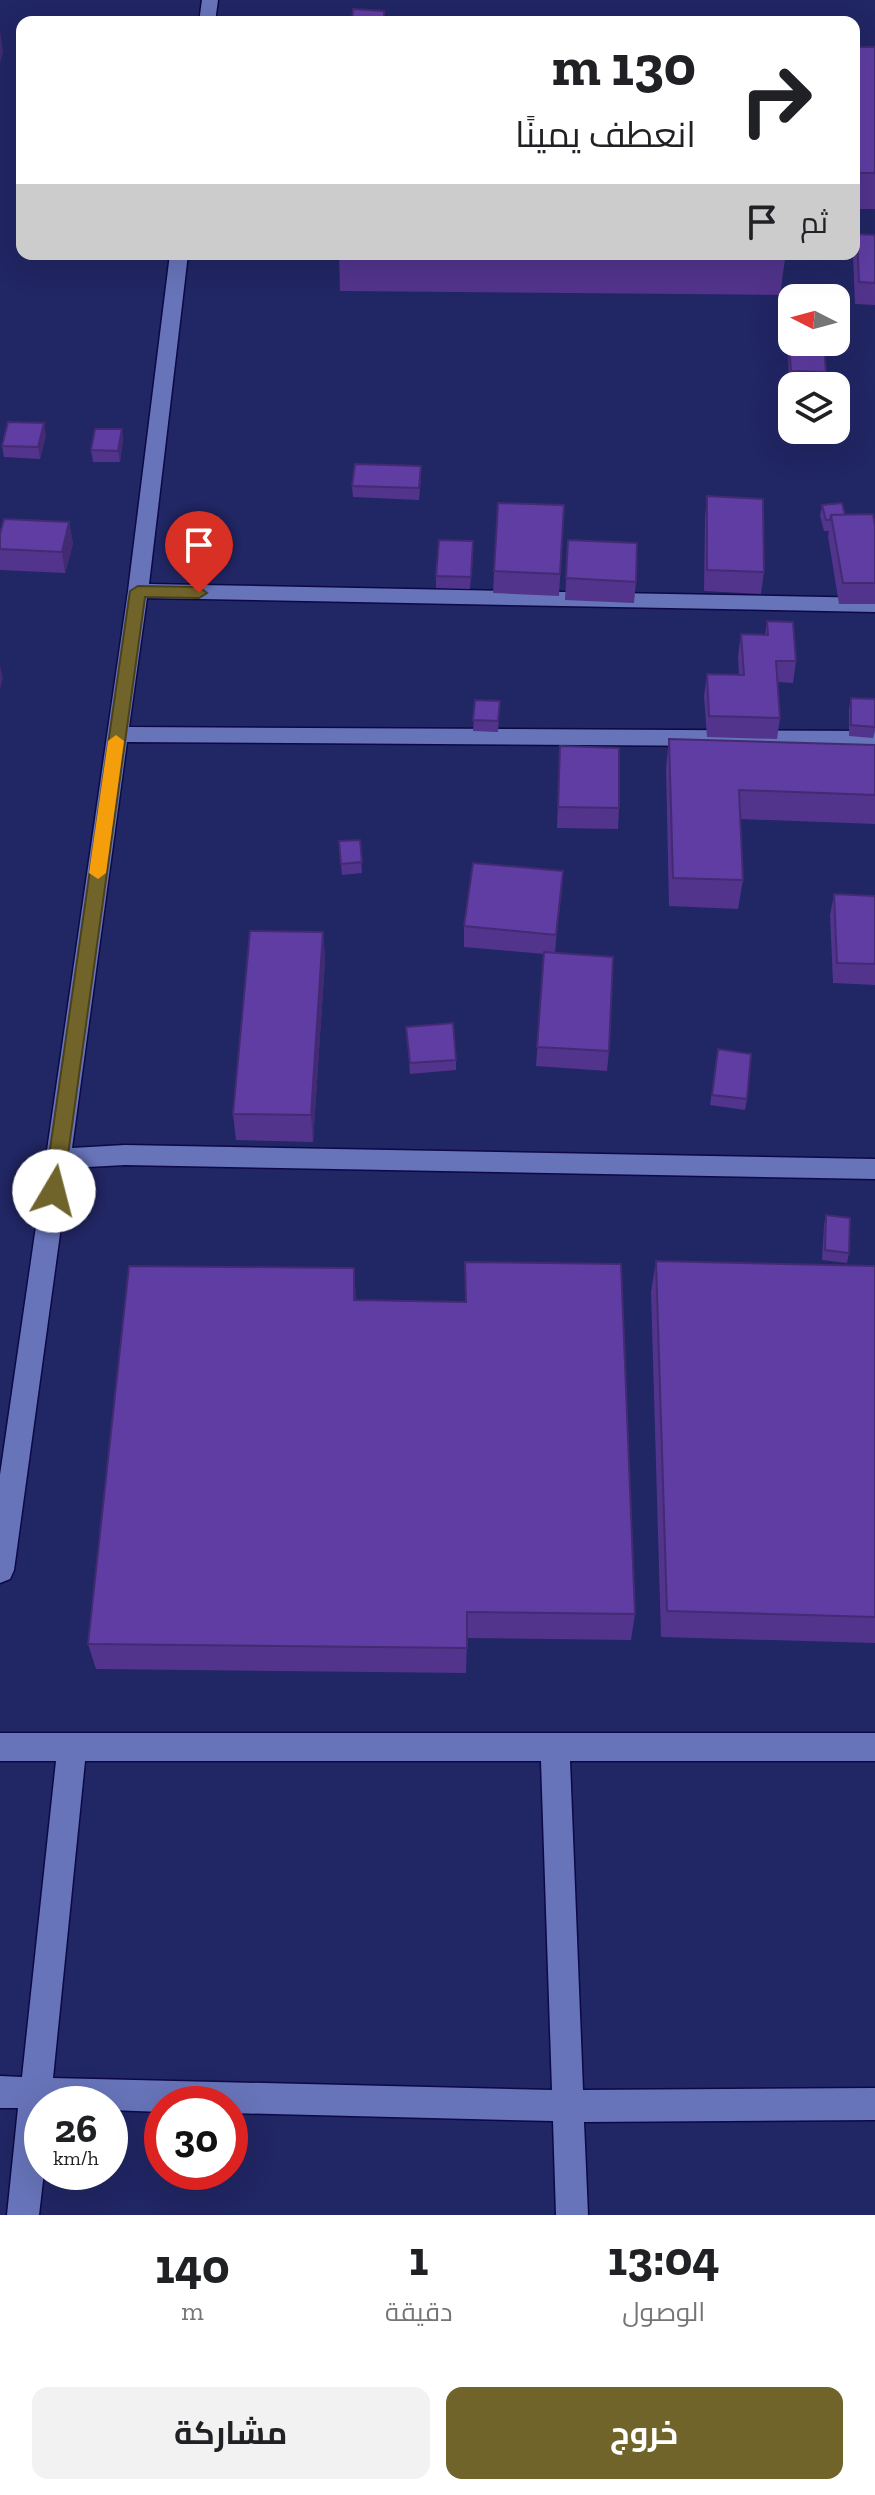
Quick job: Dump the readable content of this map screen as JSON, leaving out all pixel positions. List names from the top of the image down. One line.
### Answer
{"north":"left","page":{"turn":["130 m","انعطف يمينًا"],"then":"ثم","speed":"26 km/h","limit":"30","eta":["13:04","الوصول","1","دقيقة","140","m"],"buttons":["خروج","مشاركة"]}}
